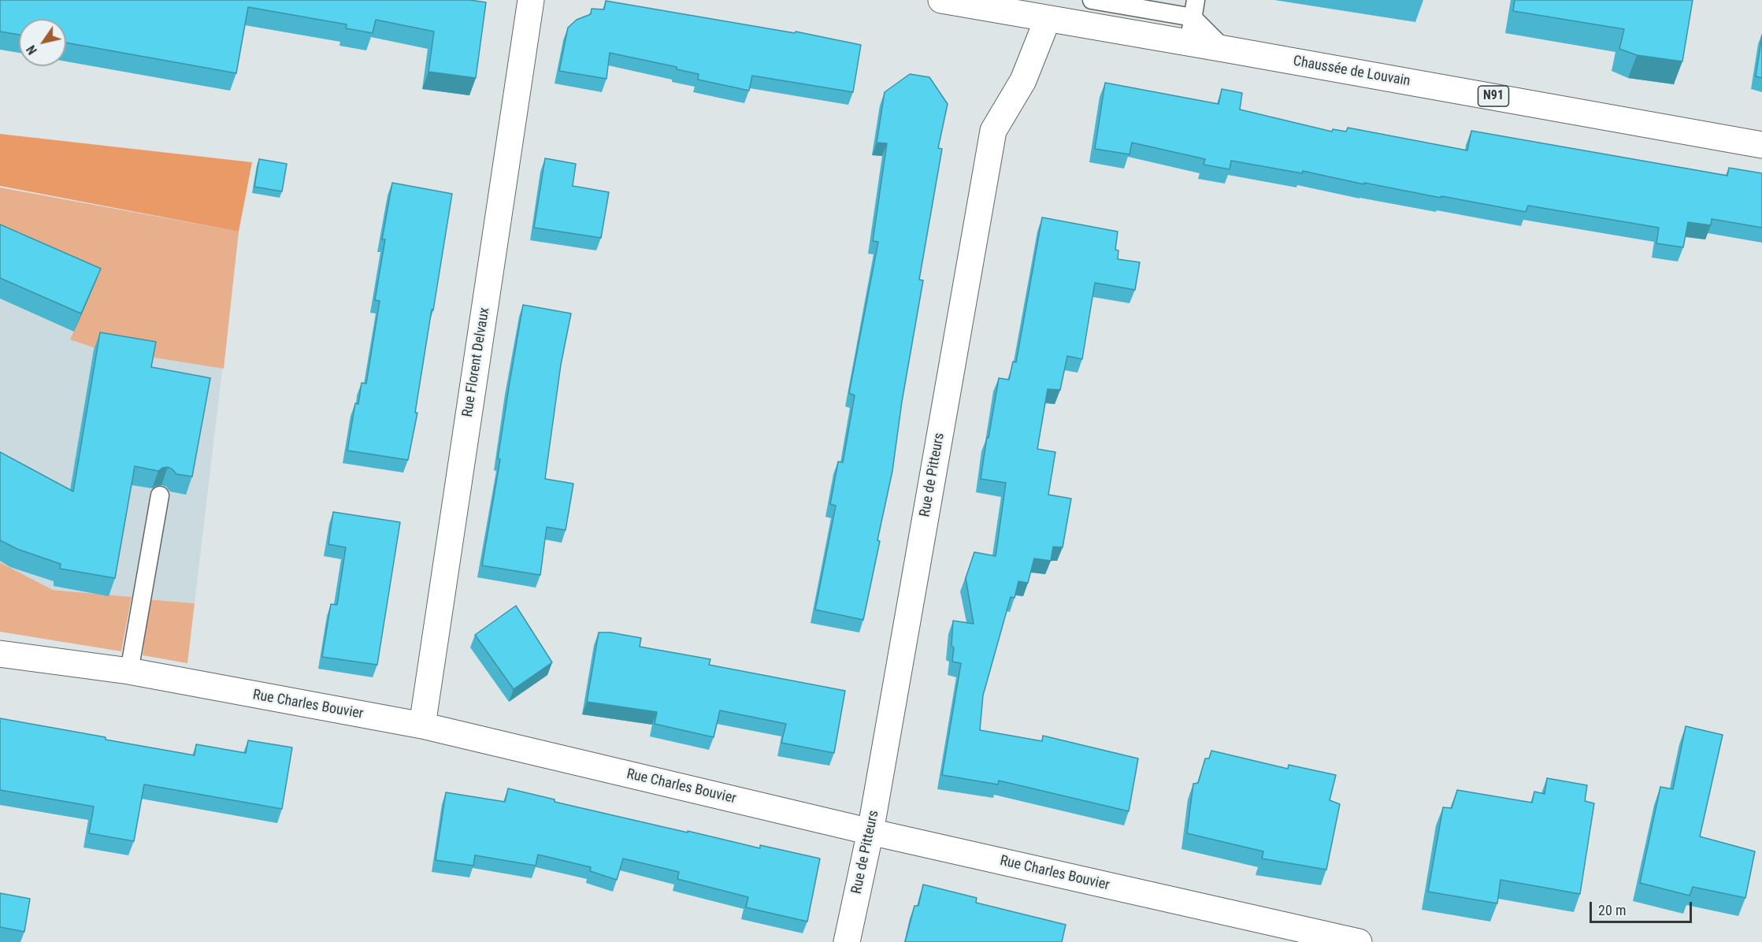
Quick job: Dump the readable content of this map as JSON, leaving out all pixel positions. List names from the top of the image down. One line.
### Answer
{"streets":{"street":["Chaussée de Louvain","N91","Rue Florent Delvaux","Rue de Pitteurs","Rue Charles Bouvier"]},"crossings":[["Chaussée de Louvain","Rue de Pitteurs"],["Rue Florent Delvaux","Rue Charles Bouvier"],["Rue de Pitteurs","Rue Charles Bouvier"]],"scale_bar":"20 m","north":"bottom left"}
